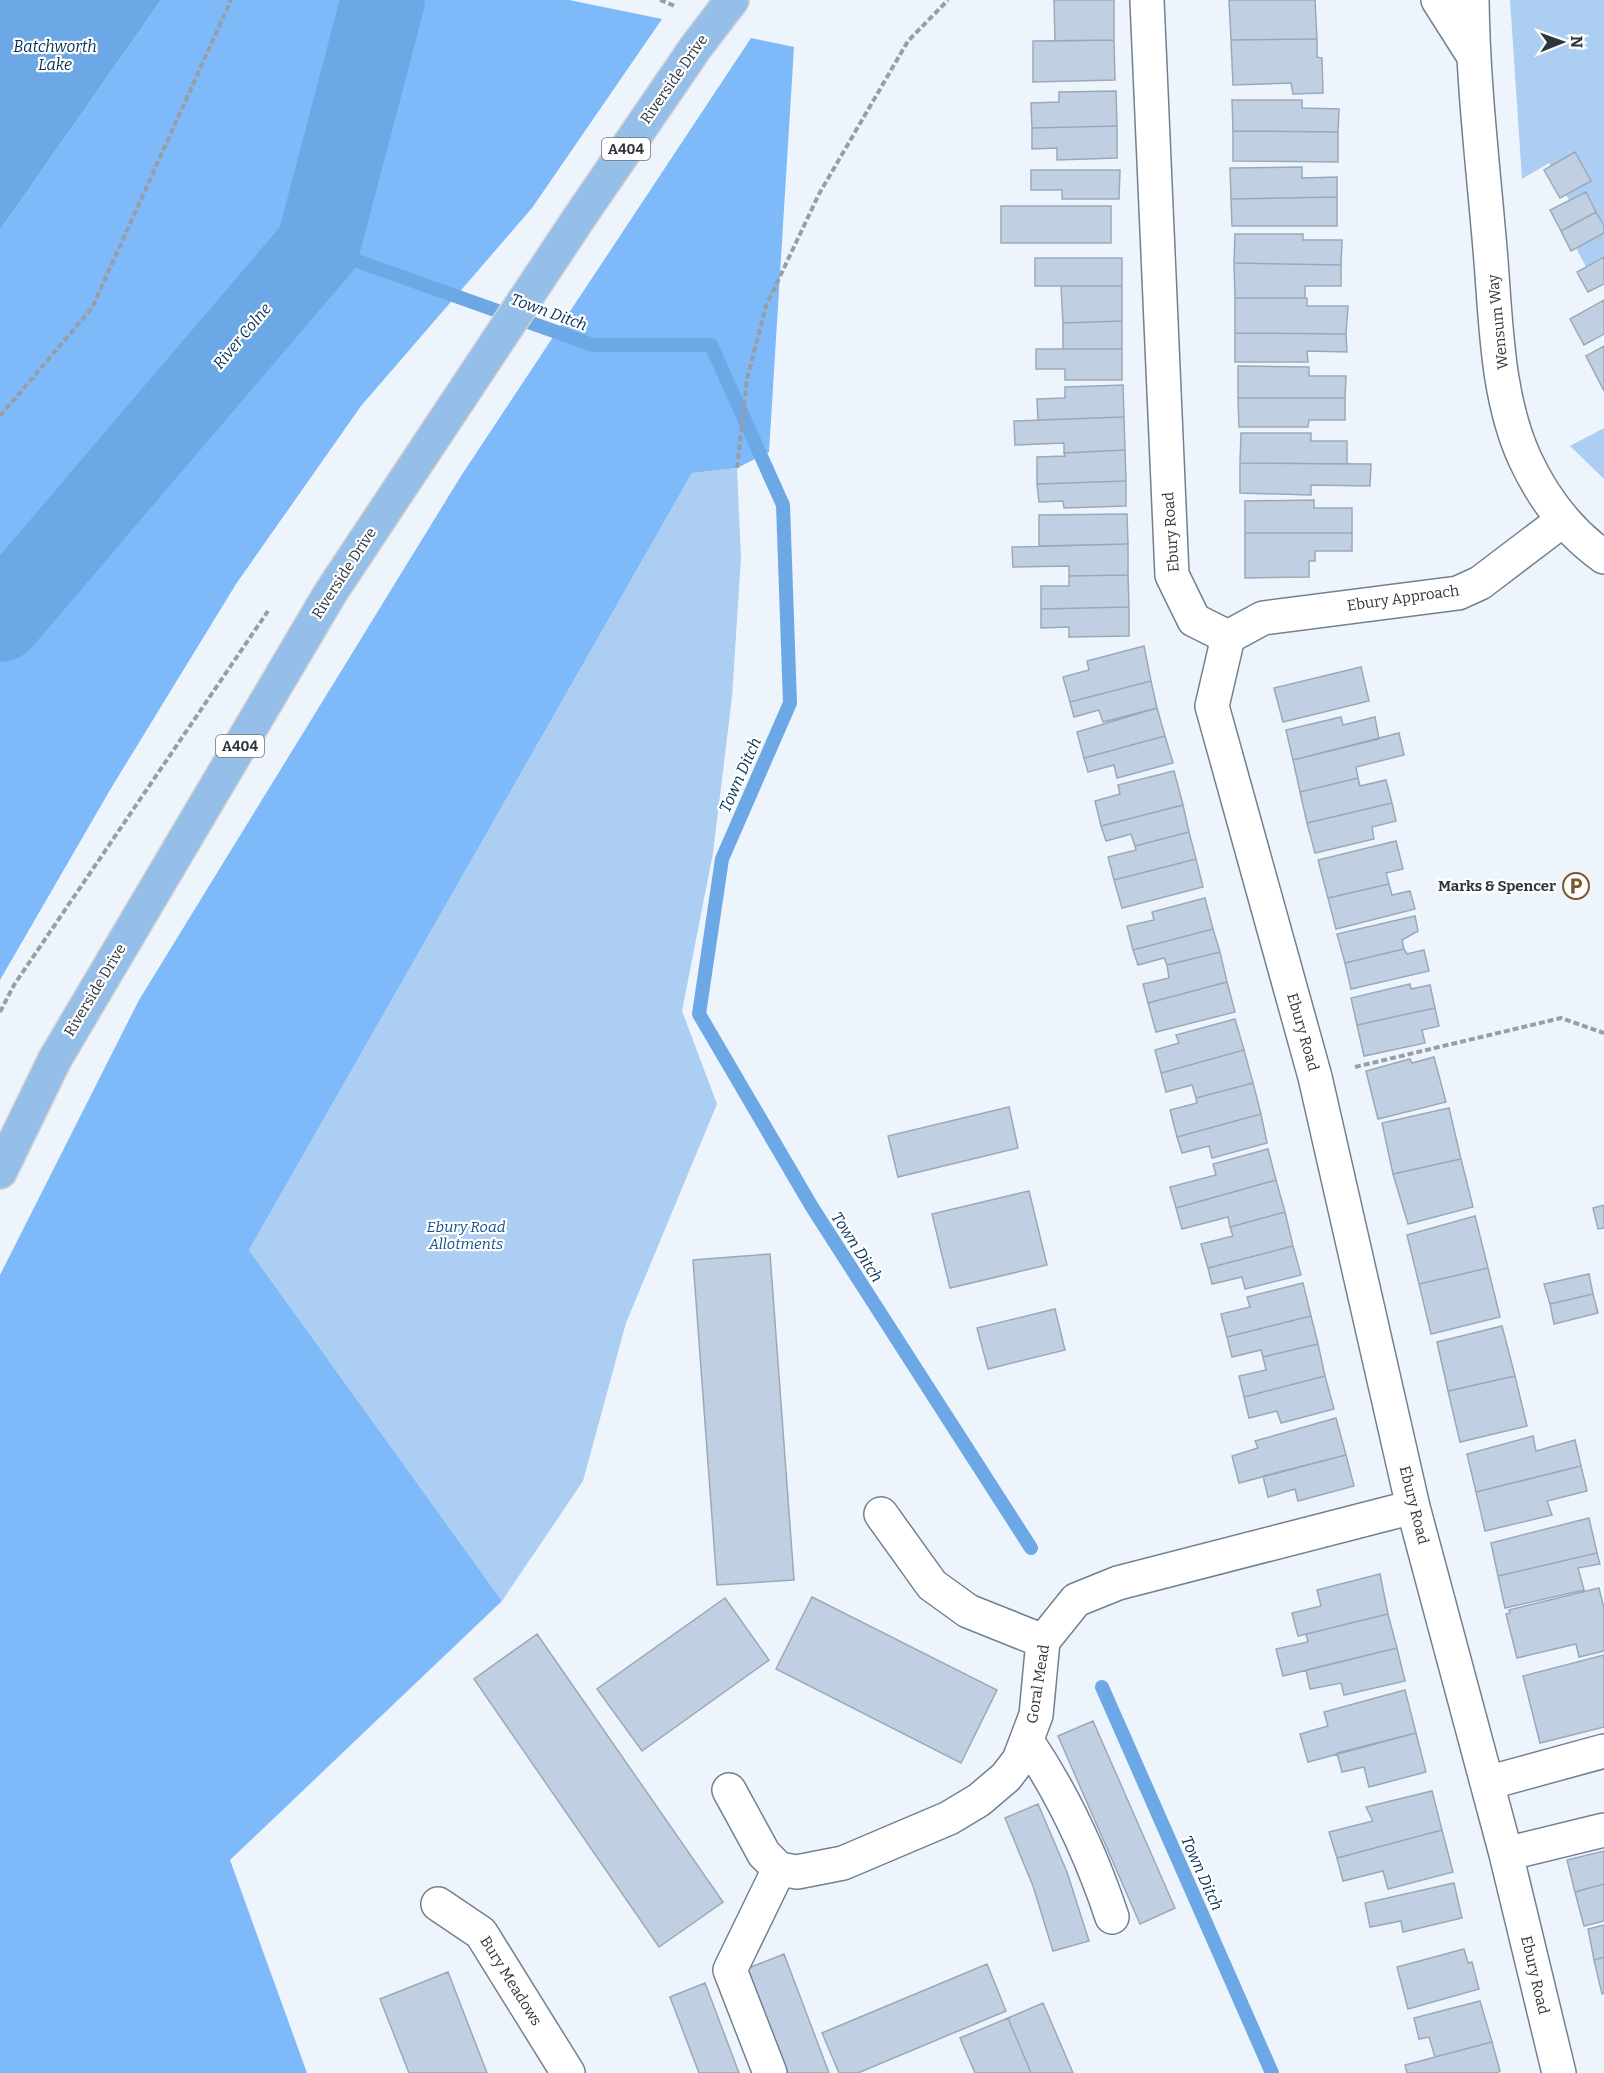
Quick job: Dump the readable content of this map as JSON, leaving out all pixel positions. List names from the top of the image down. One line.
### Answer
{"streets":{"main road":["Riverside Drive","A404"],"street":["Wensum Way","Ebury Road","Ebury Approach","Goral Mead","Bury Meadows"]},"crossings":[["Wensum Way","Ebury Approach"],["Ebury Road","Ebury Approach"],["Ebury Road","Goral Mead"]],"water":["Batchworth Lake","Town Ditch","River Colne"],"parks":["Ebury Road Allotments"],"places":{"parking":["Marks & Spencer"]},"north":"right"}
